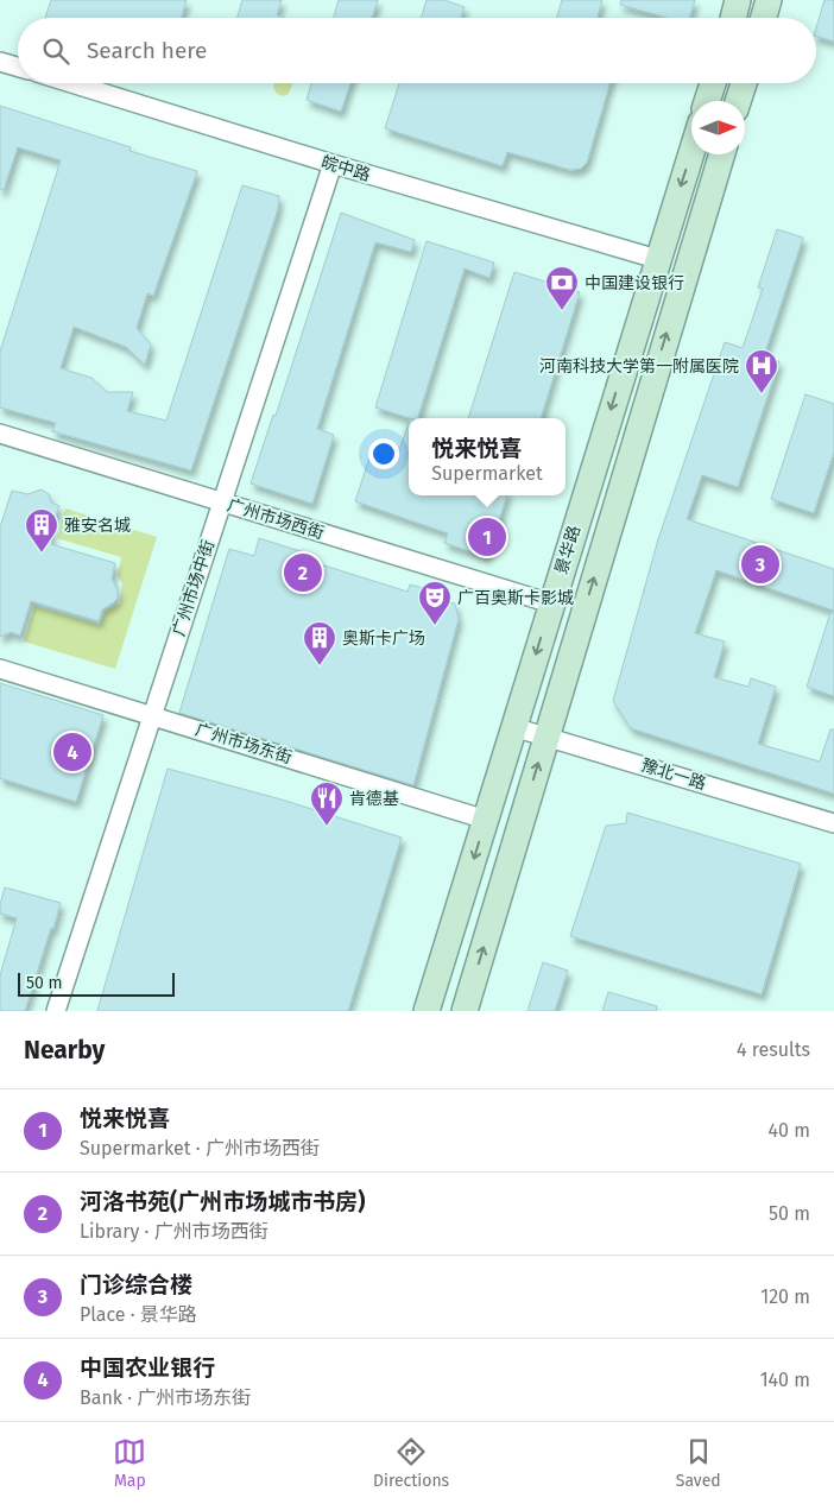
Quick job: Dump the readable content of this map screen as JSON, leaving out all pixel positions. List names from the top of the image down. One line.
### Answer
{"streets":{"main road":["景华路"],"street":["皖中路","广州市场西街","广州市场中街","广州市场东街","豫北一路"]},"crossings":[["皖中路","景华路"],["皖中路","广州市场中街"],["广州市场西街","景华路"],["广州市场西街","广州市场中街"],["景华路","广州市场东街"],["景华路","豫北一路"],["广州市场中街","广州市场东街"]],"places":{"bank":["中国建设银行"],"hospital":["河南科技大学第一附属医院"],"building":["雅安名城","奥斯卡广场"],"theatre":["广百奥斯卡影城"],"restaurant":["肯德基"]},"scale_bar":"50 m","north":"right","page":{"search":"Search here","popup":["悦来悦喜","Supermarket"],"pins":["1","3","2","4"],"scale":"50 m","heading":["Nearby","4 results"],"list":[{"mark":"1","name":"悦来悦喜","note":"Supermarket · 广州市场西街","value":"40 m"},{"mark":"2","name":"河洛书苑(广州市场城市书房)","note":"Library · 广州市场西街","value":"50 m"},{"mark":"3","name":"门诊综合楼","note":"Place · 景华路","value":"120 m"},{"mark":"4","name":"中国农业银行","note":"Bank · 广州市场东街","value":"140 m"}],"nav":["Map","Directions","Saved"]}}
